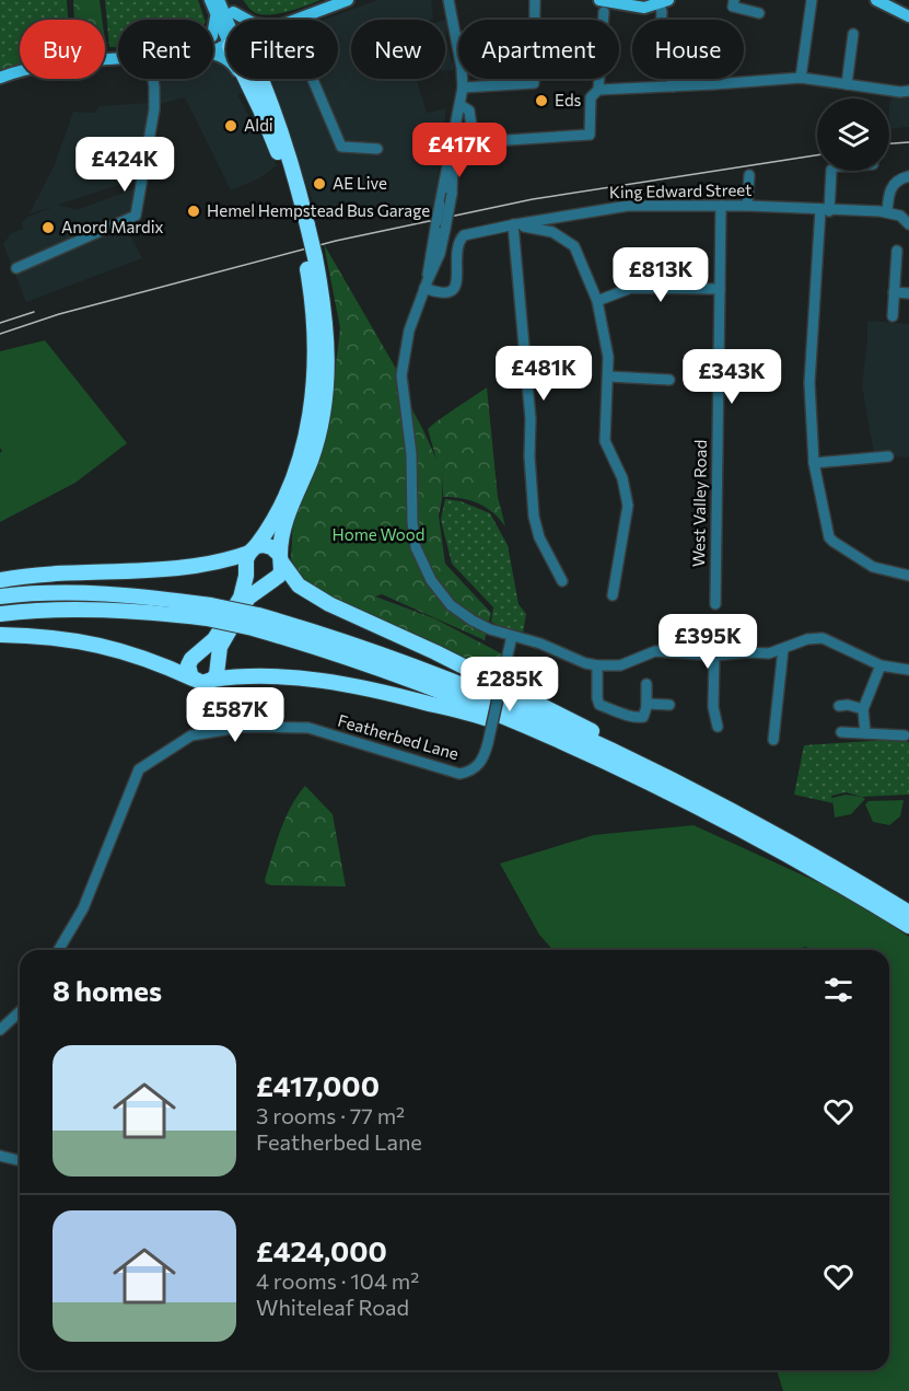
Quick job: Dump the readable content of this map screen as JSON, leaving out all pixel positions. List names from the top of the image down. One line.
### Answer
{"streets":{"street":["King Edward Street","West Valley Road","Featherbed Lane"]},"crossings":[["King Edward Street","West Valley Road"]],"parks":["Home Wood"],"places":["Eds","Aldi","AE Live","Hemel Hempstead Bus Garage","Anord Mardix"],"page":{"chip":["Buy","Rent","Filters","New","Apartment","House"],"price":["£417K","£424K","£813K","£481K","£343K","£395K","£285K","£587K"],"heading":"8 homes","list":[{"name":"£417,000","note":"3 rooms · 77 m² · Featherbed Lane"},{"name":"£424,000","note":"4 rooms · 104 m² · Whiteleaf Road"}]}}
